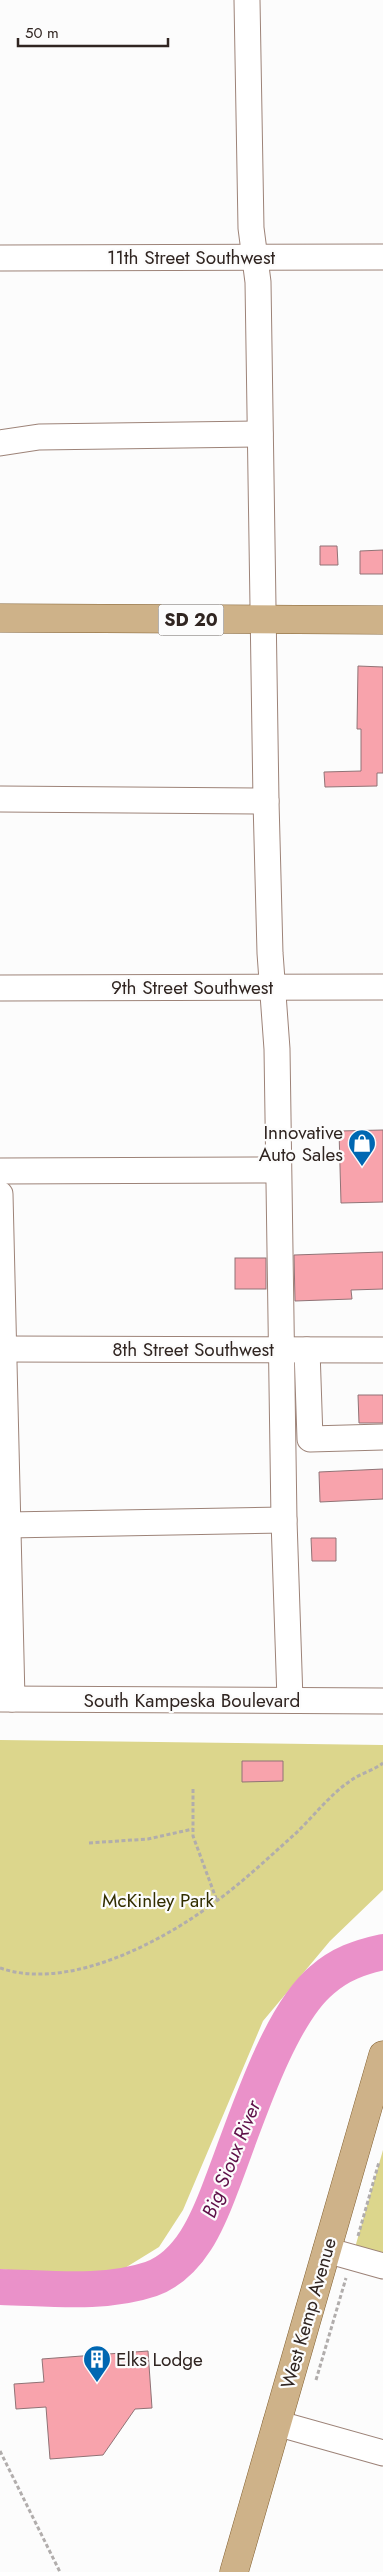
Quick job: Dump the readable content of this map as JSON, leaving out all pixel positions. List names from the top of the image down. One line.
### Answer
{"streets":{"main road":["SD 20","West Kemp Avenue"],"street":["11th Street Southwest","9th Street Southwest","8th Street Southwest","South Kampeska Boulevard"]},"water":["Big Sioux River"],"parks":["McKinley Park"],"places":{"shop":["Innovative Auto Sales"],"building":["Elks Lodge"]},"scale_bar":"50 m"}
